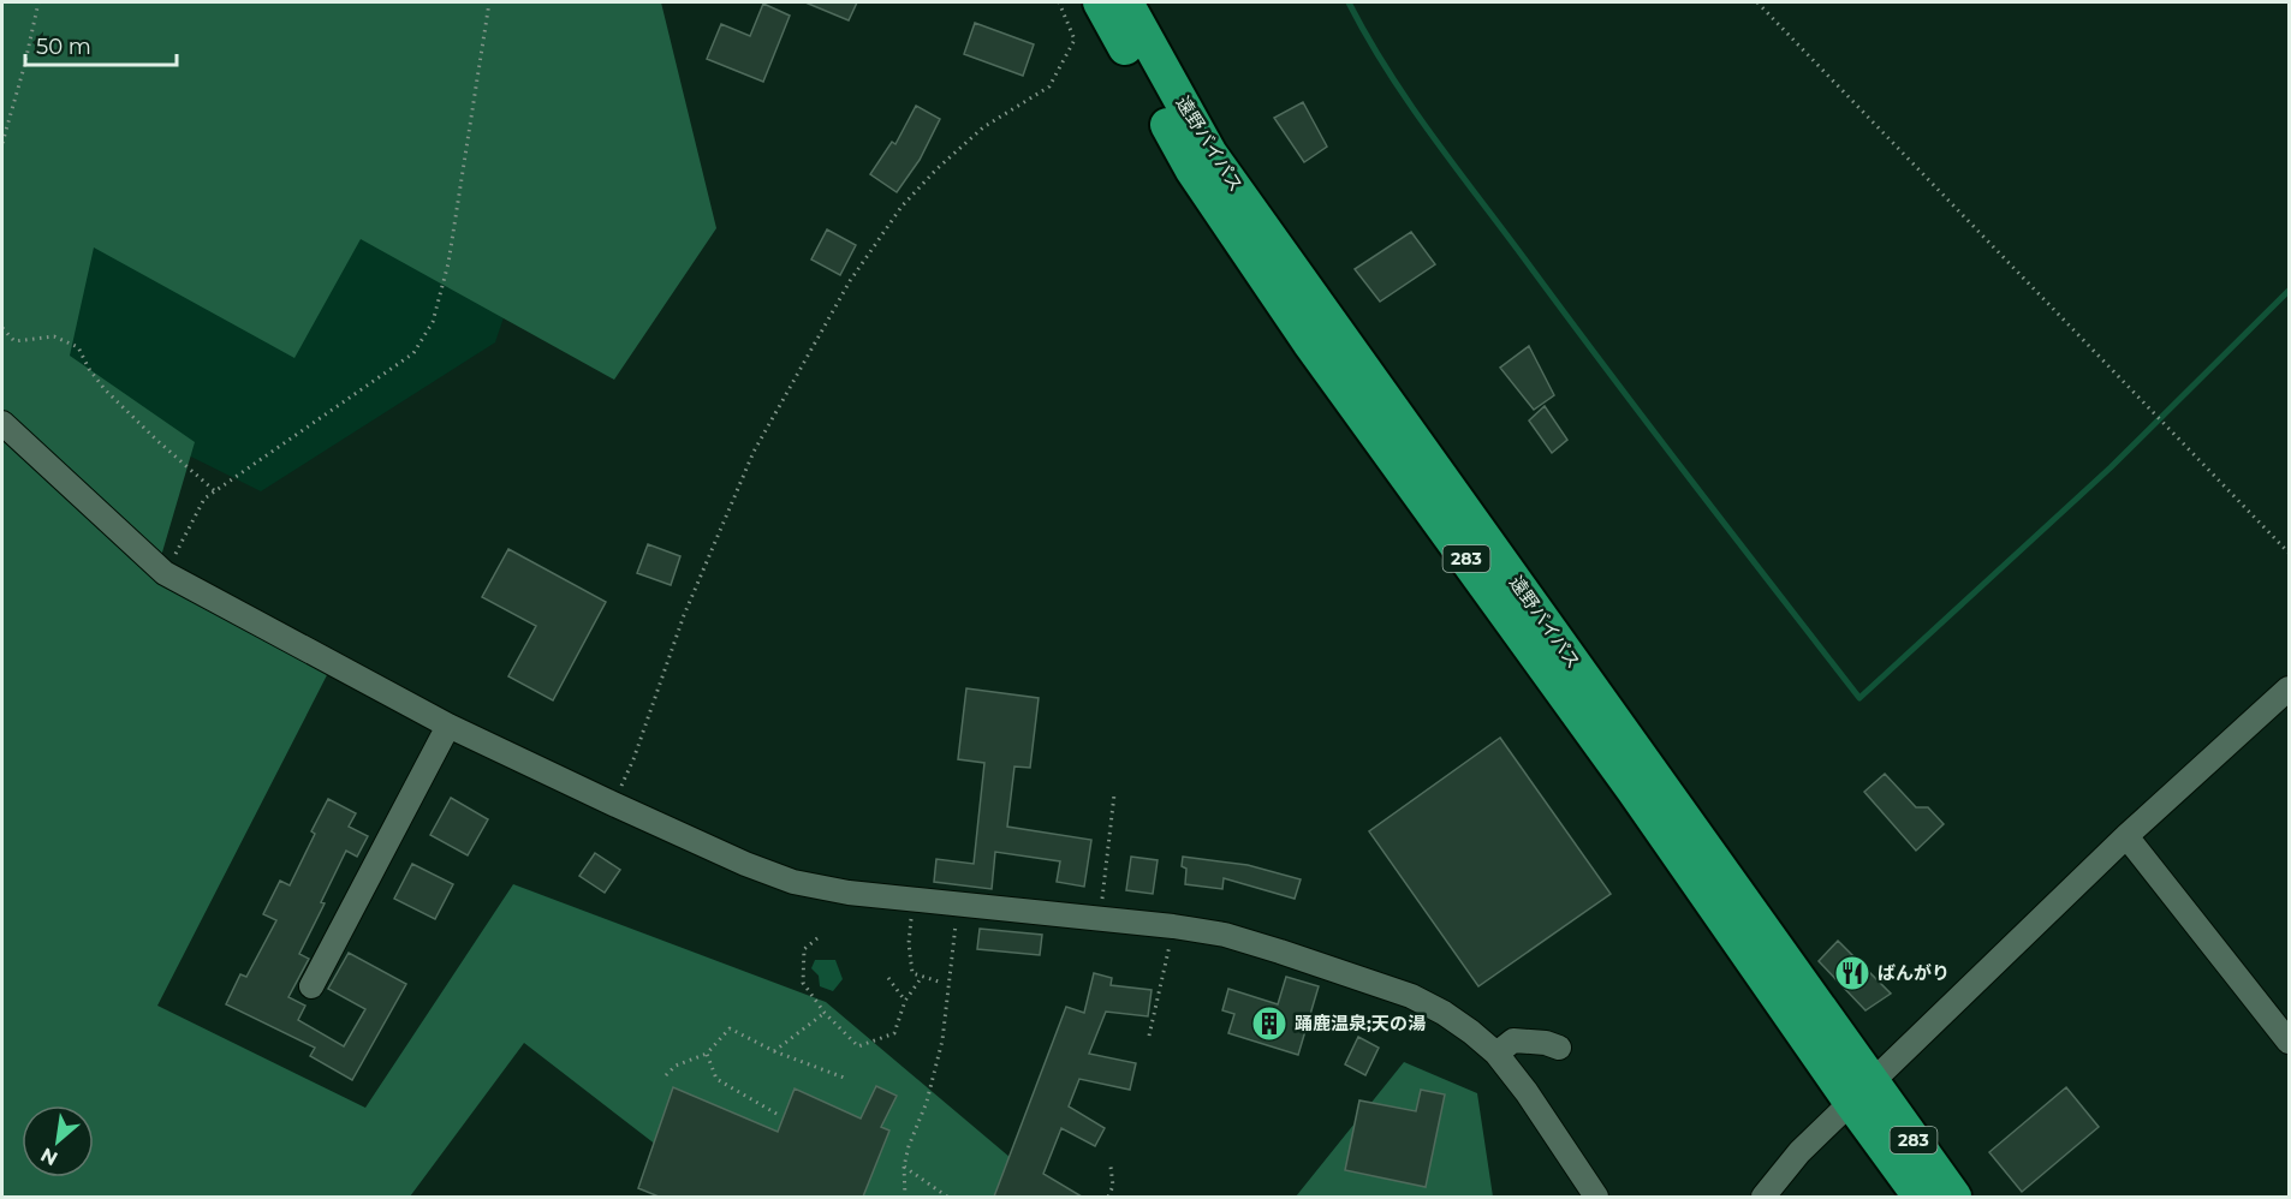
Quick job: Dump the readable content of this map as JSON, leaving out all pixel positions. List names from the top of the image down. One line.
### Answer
{"streets":{"highway":["遠野バイパス","283"]},"places":{"restaurant":["ばんがり"],"building":["踊鹿温泉;天の湯"]},"scale_bar":"50 m","north":"bottom left"}
